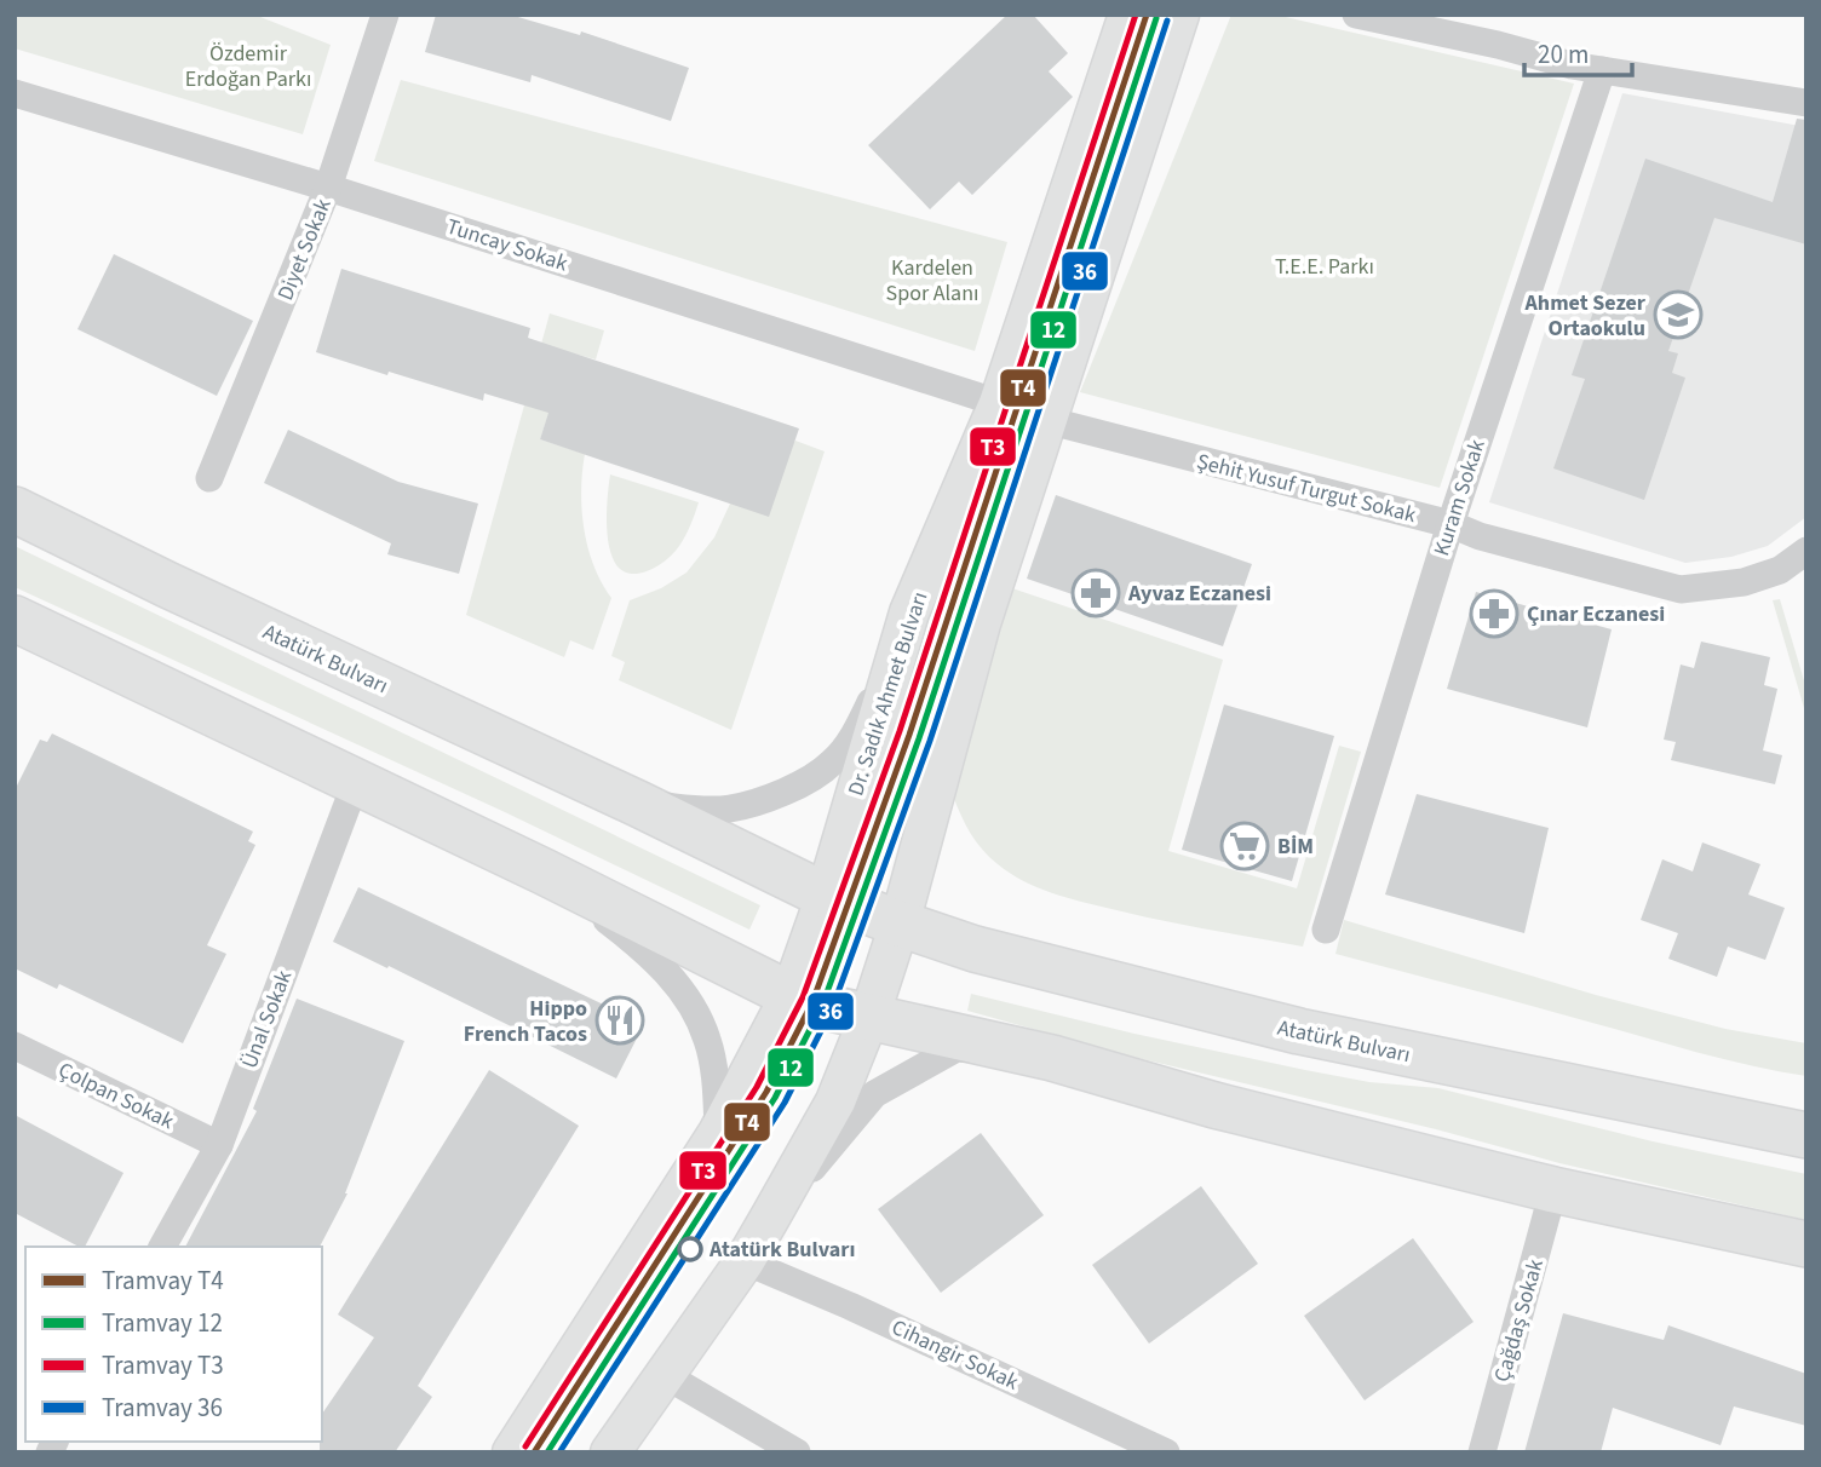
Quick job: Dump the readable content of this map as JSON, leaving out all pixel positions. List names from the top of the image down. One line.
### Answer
{"streets":{"main road":["Atatürk Bulvarı","Dr. Sadık Ahmet Bulvarı"],"street":["Tuncay Sokak","Diyet Sokak","Şehit Yusuf Turgut Sokak","Kuram Sokak","Ünal Sokak","Çolpan Sokak","Çağdaş Sokak","Cihangir Sokak"]},"crossings":[["Tuncay Sokak","Diyet Sokak"],["Tuncay Sokak","Dr. Sadık Ahmet Bulvarı"],["Şehit Yusuf Turgut Sokak","Kuram Sokak"],["Atatürk Bulvarı","Dr. Sadık Ahmet Bulvarı"],["Ünal Sokak","Çolpan Sokak"]],"parks":["Özdemir Erdoğan Parkı","T.E.E. Parkı","Kardelen Spor Alanı"],"places":{"school or university":["Ahmet Sezer Ortaokulu"],"pharmacy":["Ayvaz Eczanesi","Çınar Eczanesi"],"supermarket":["BİM"],"restaurant":["Hippo French Tacos"],"other":["Atatürk Bulvarı"]},"lines":["tram line T4","tram line T3","tram line 12","tram line 36"],"legend":["Tramvay T4","Tramvay 12","Tramvay T3","Tramvay 36"],"scale_bar":"20 m"}
